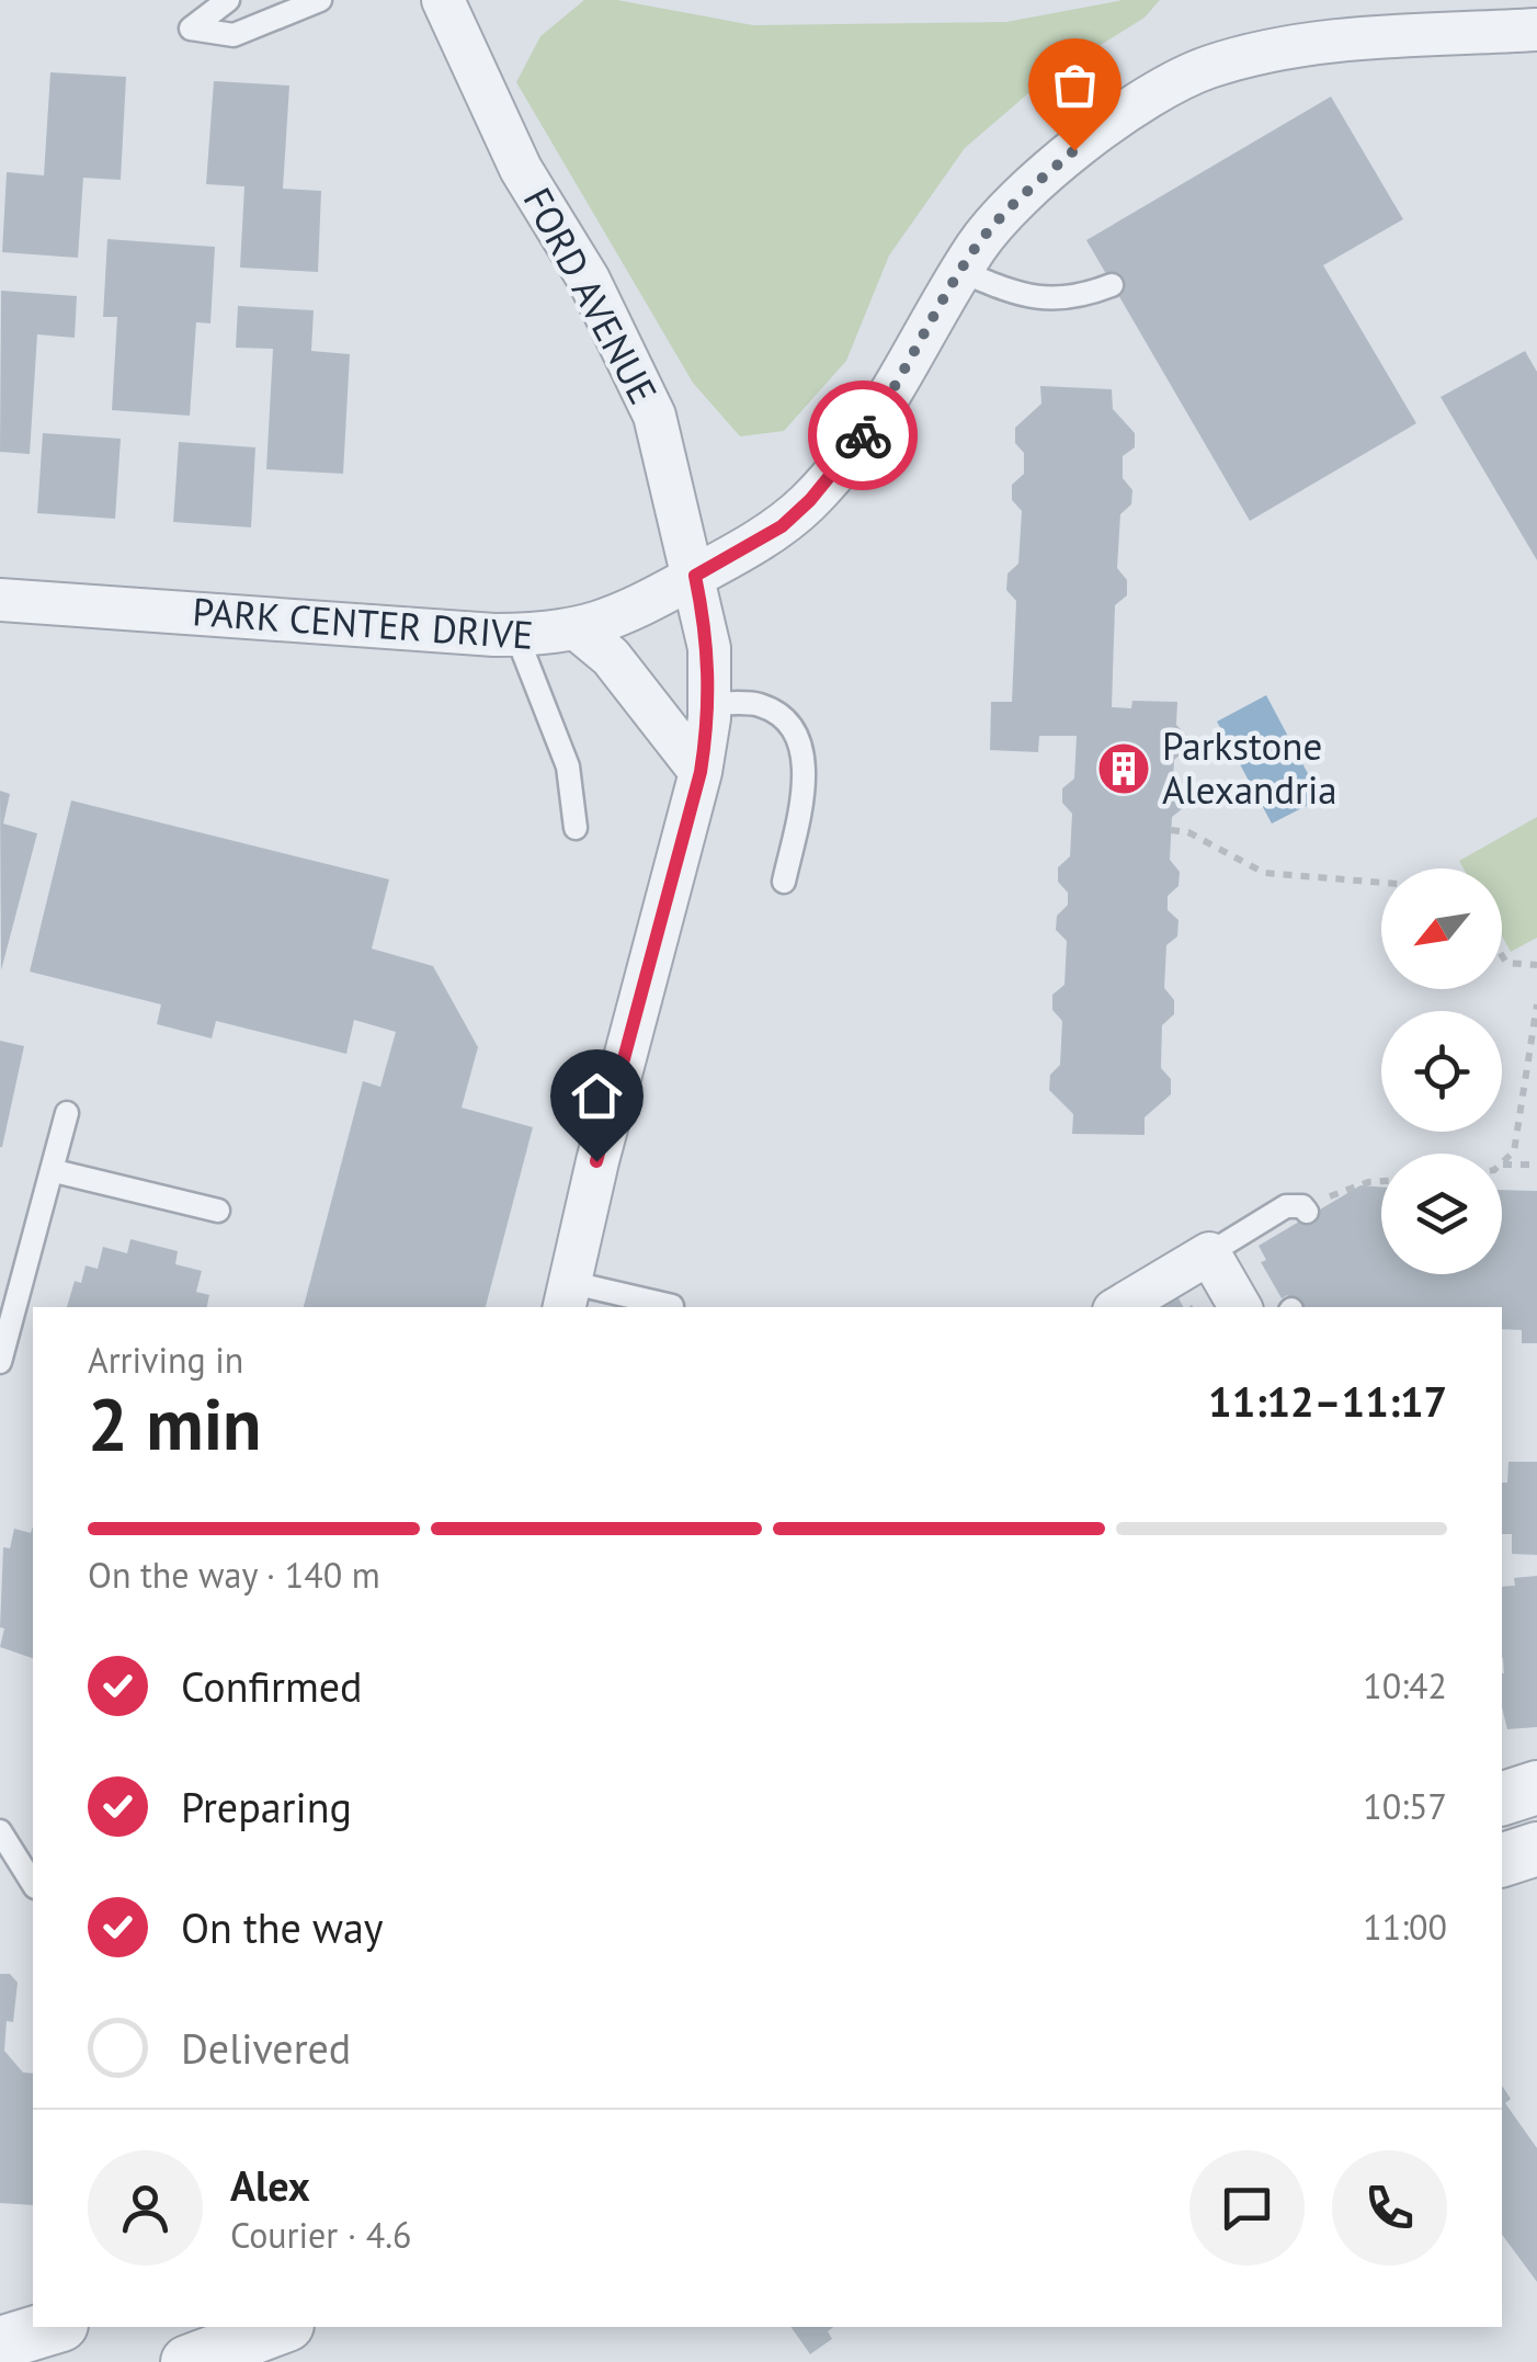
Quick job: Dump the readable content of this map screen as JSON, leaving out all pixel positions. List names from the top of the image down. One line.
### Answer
{"streets":{"street":["FORD AVENUE","PARK CENTER DRIVE"]},"crossings":[["FORD AVENUE","PARK CENTER DRIVE"]],"places":{"building":["Parkstone Alexandria"]},"north":"bottom left","page":{"heading":["2 min","Arriving in","11:12–11:17"],"panel":["Alex","Courier · 4.6"],"bar":"On the way · 140 m","list":[["Confirmed","10:42"],["Preparing","10:57"],["On the way","11:00"],"Delivered"]}}
